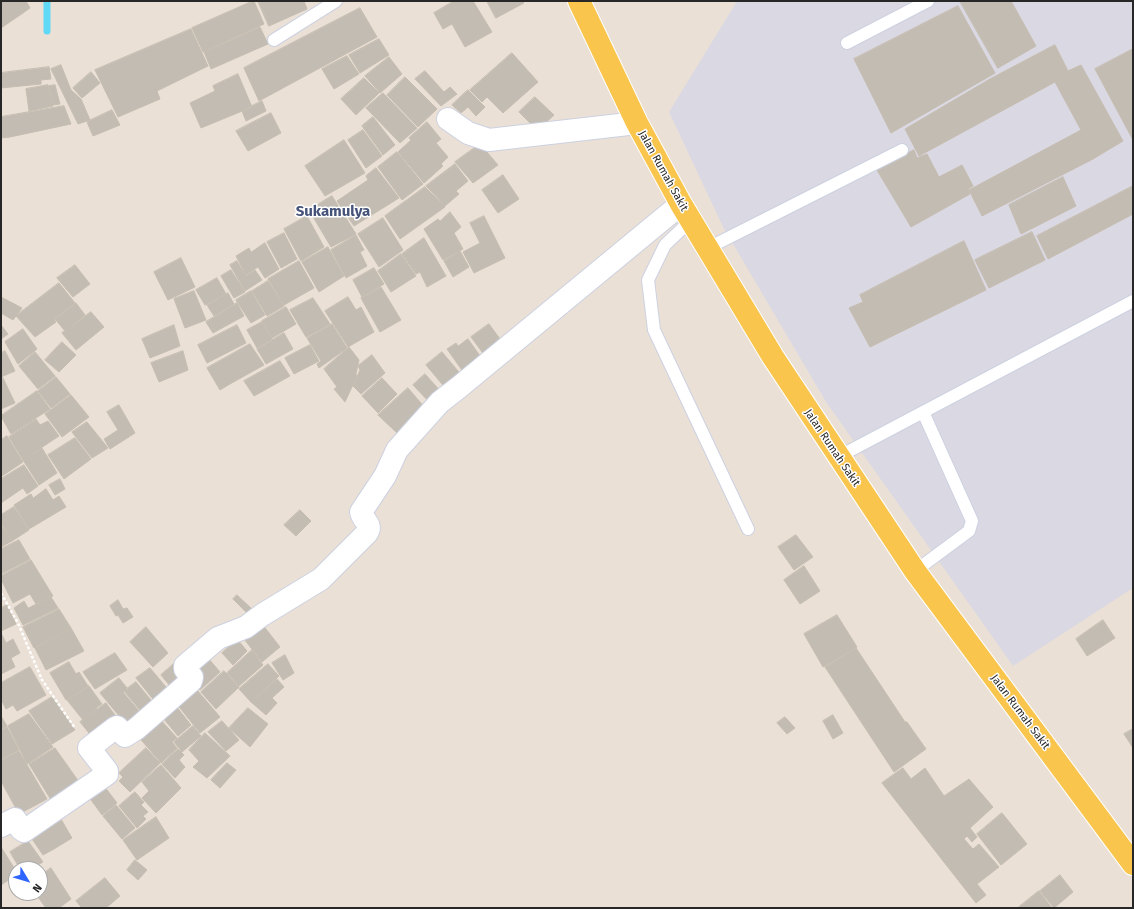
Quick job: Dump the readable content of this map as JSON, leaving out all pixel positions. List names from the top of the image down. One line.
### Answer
{"streets":{"main road":["Jalan Rumah Sakit"]},"districts":["Sukamulya"],"north":"bottom right"}
